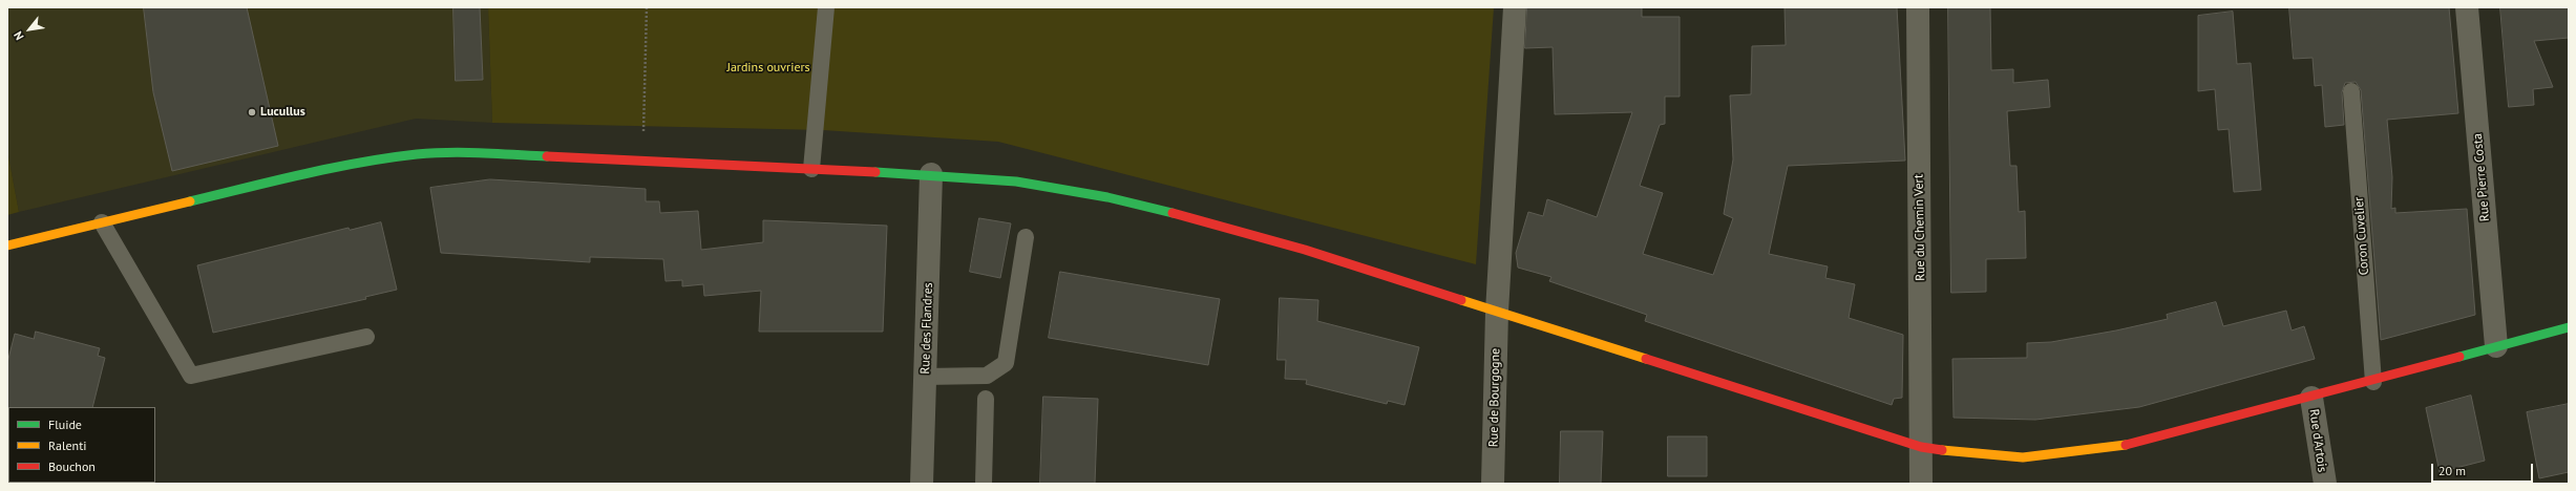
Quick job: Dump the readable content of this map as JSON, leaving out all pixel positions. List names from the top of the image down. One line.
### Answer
{"streets":{"street":["Rue Pierre Costa","Rue du Chemin Vert","Rue des Flandres","Rue de Bourgogne","Rue d'Artois"],"lane":["Coron Cuvelier"]},"parks":["Jardins ouvriers"],"places":["Lucullus"],"legend":["Fluide","Ralenti","Bouchon"],"scale_bar":"20 m","north":"bottom left"}
